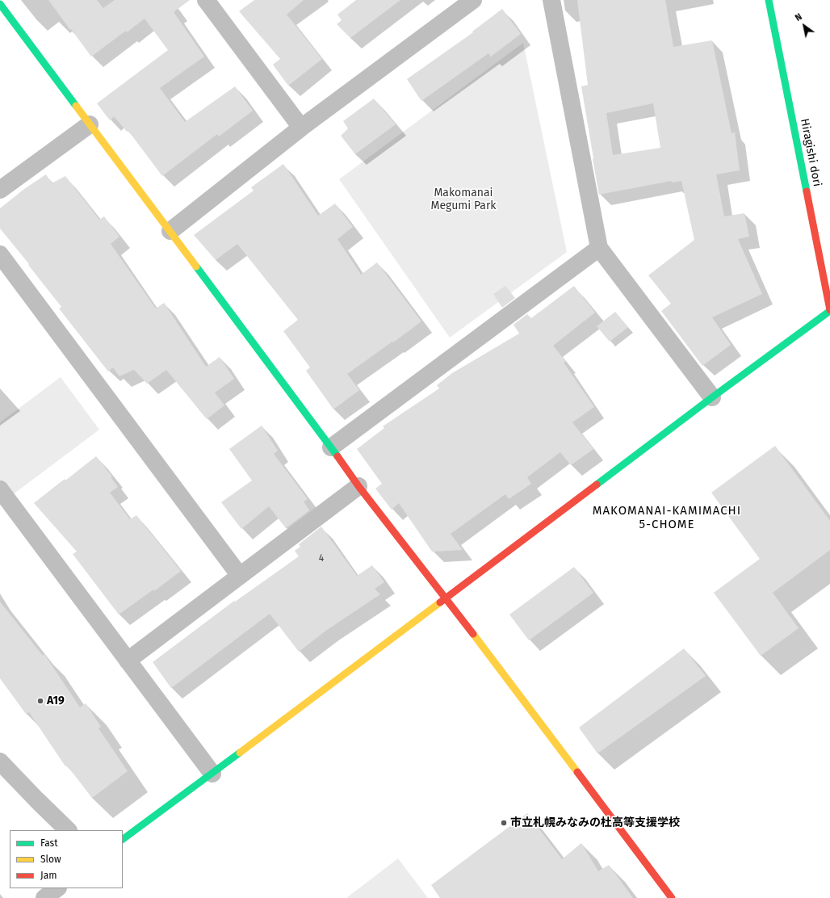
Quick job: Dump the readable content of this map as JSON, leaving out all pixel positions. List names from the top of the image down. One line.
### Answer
{"streets":{"street":["Hiragishi dori"]},"districts":["MAKOMANAI-KAMIMACHI 5-CHOME"],"parks":["Makomanai Megumi Park"],"places":["A19","市立札幌みなみの杜高等支援学校"],"house_numbers":["4"],"legend":["Fast","Slow","Jam"],"north":"top left"}
